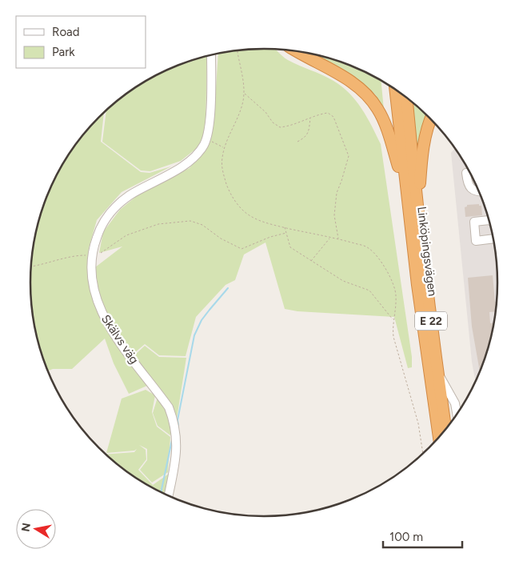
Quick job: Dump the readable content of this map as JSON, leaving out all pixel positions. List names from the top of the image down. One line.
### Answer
{"streets":{"highway":["Linköpingsvägen","E 22"],"street":["Skälvs väg"]},"legend":["Road","Park"],"scale_bar":"100 m","north":"left"}
